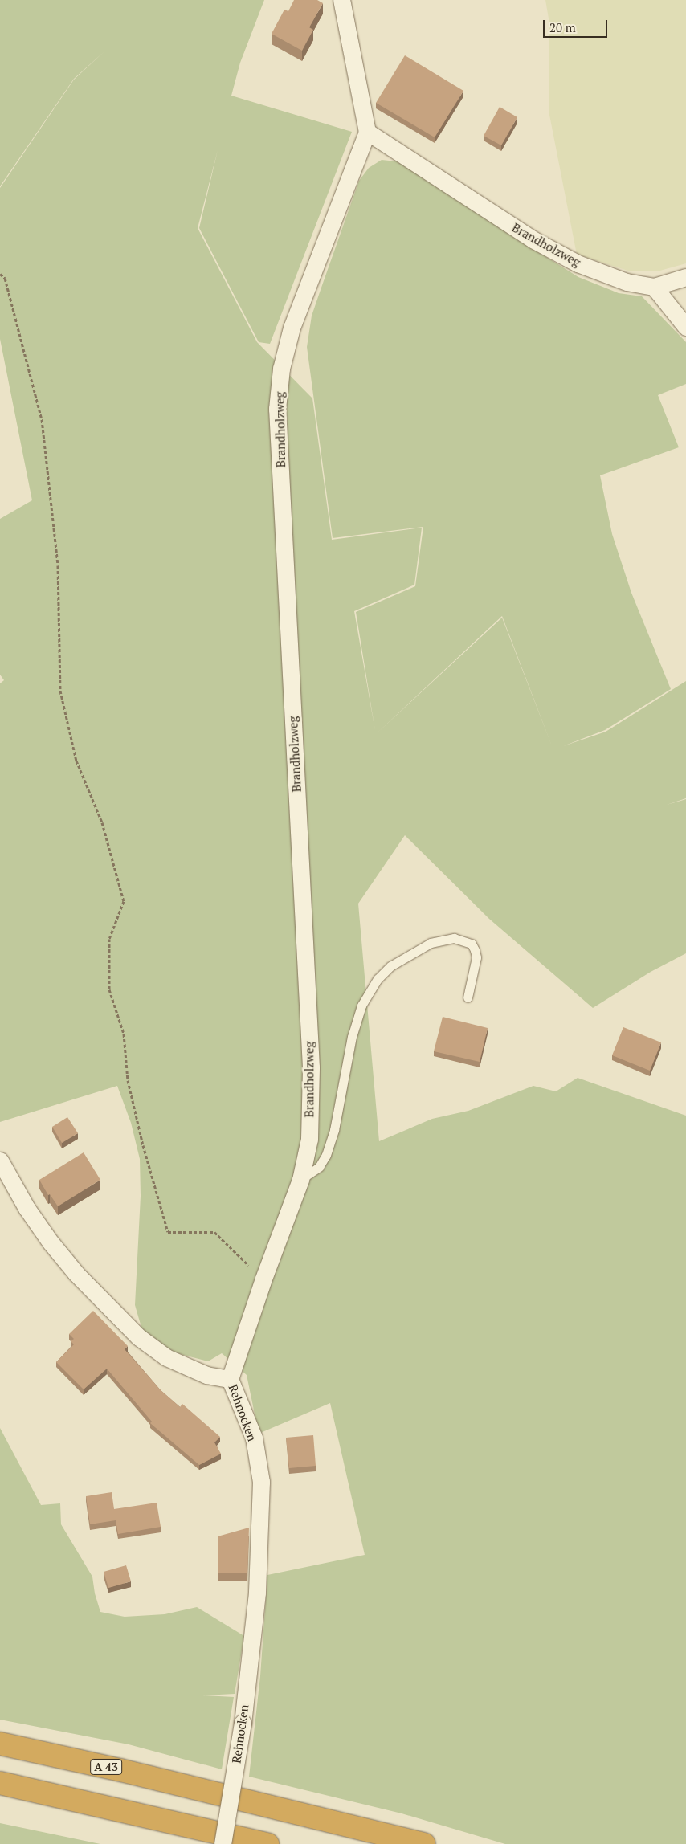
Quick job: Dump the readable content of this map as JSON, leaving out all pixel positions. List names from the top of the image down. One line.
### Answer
{"streets":{"highway":["A 43"],"street":["Brandholzweg","Rehnocken"]},"crossings":[["Brandholzweg","Rehnocken"]],"scale_bar":"20 m"}
